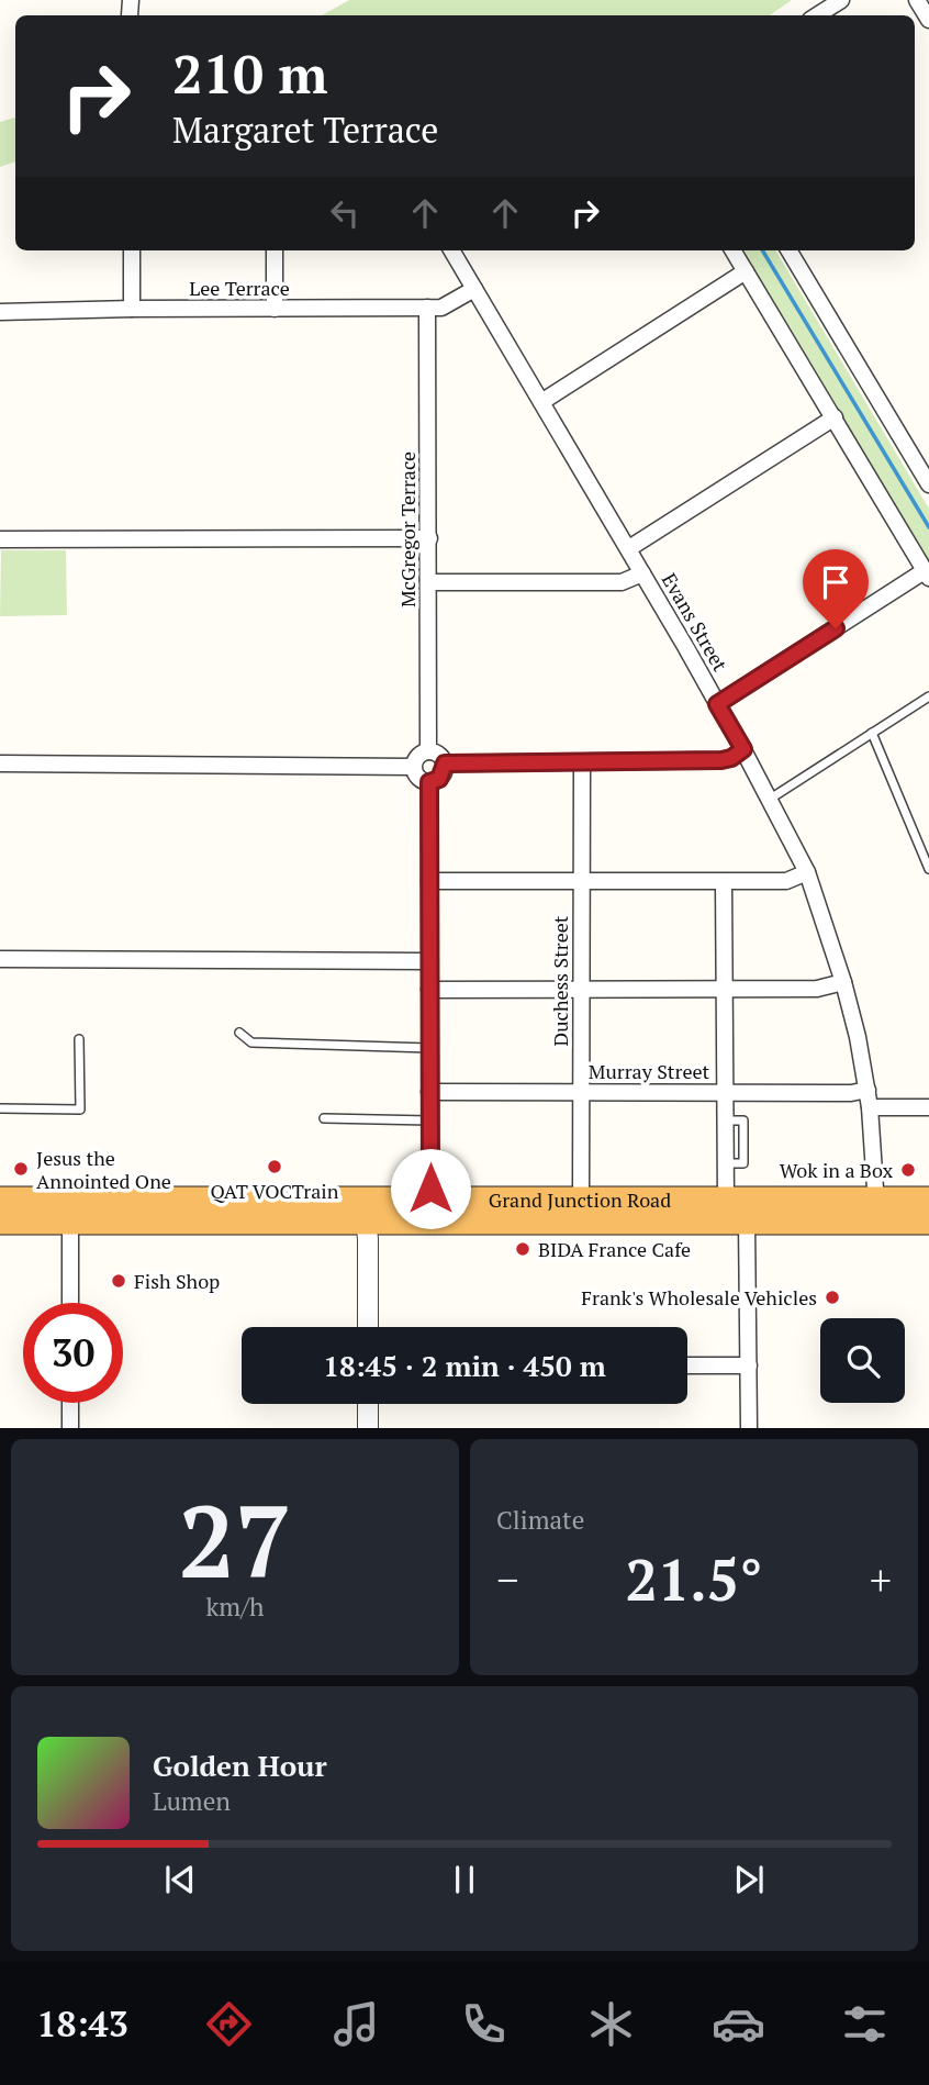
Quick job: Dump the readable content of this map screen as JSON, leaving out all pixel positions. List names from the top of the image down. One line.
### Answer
{"streets":{"highway":["Grand Junction Road"],"street":["Lee Terrace","McGregor Terrace","Evans Street","Duchess Street","Murray Street"]},"crossings":[["Lee Terrace","McGregor Terrace"],["Lee Terrace","Evans Street"],["Evans Street","Murray Street"],["Evans Street","Grand Junction Road"],["Duchess Street","Murray Street"],["Duchess Street","Grand Junction Road"]],"places":["QAT VOCTrain","Jesus the Annointed One","Wok in a Box","BIDA France Cafe","Fish Shop","Frank's Wholesale Vehicles"],"page":{"turn":["210 m","Margaret Terrace"],"limit":"30","trip":"18:45 · 2 min · 450 m","tile":[["27","km/h"],"Climate"],"heat":["−","21.5°","+"],"song":["Golden Hour","Lumen"],"tabs":"18:43"}}
